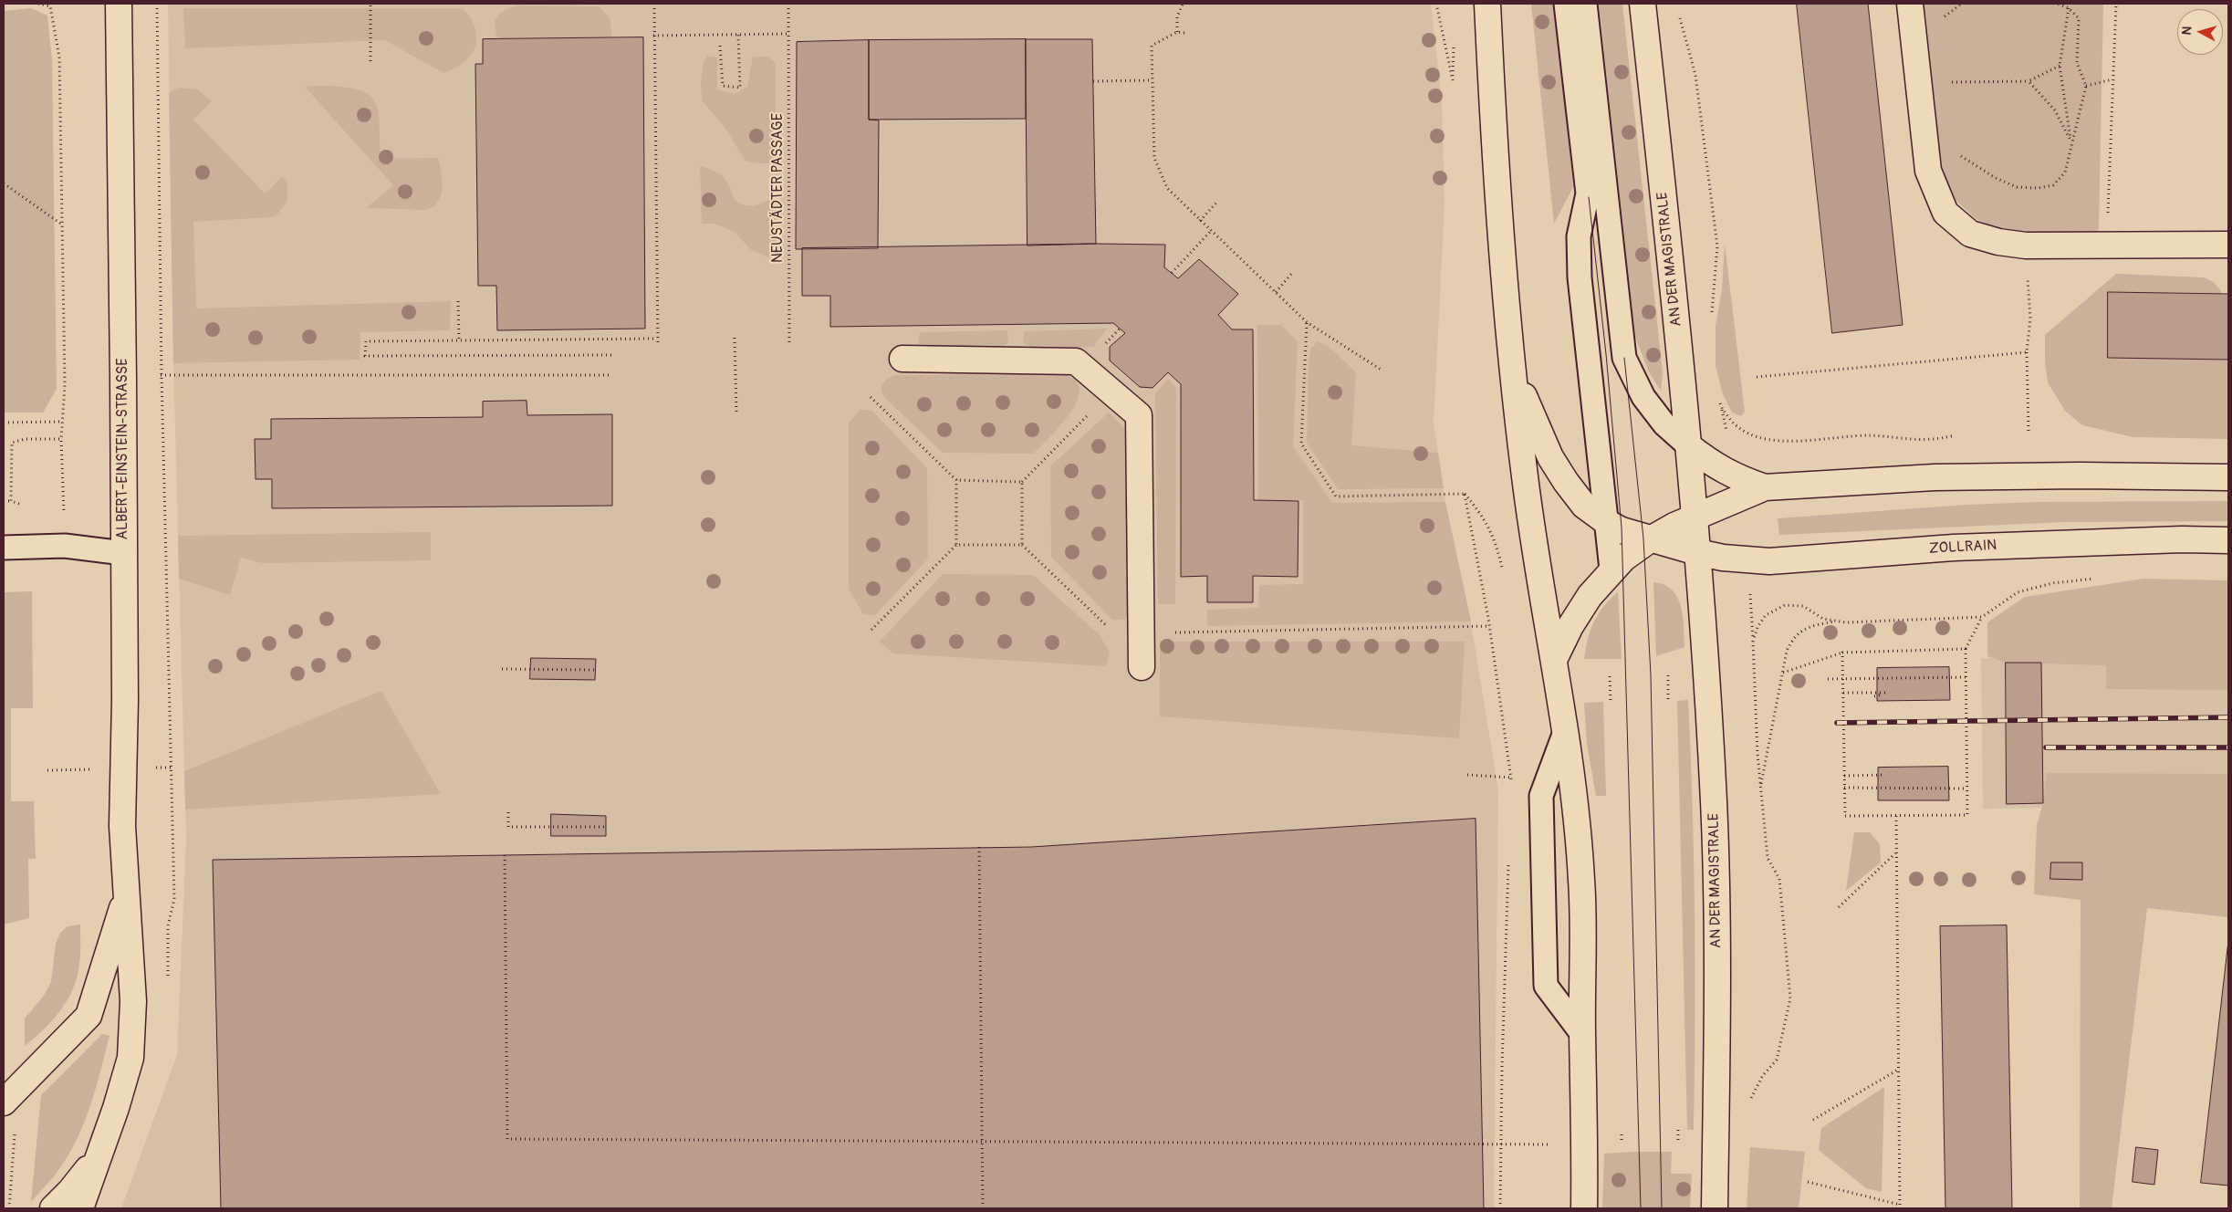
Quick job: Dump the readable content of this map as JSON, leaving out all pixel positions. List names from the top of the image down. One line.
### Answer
{"streets":{"main road":["AN DER MAGISTRALE","ALBERT-EINSTEIN-STRASSE","ZOLLRAIN"],"path":["NEUSTÄDTER PASSAGE"]},"crossings":[["AN DER MAGISTRALE","ZOLLRAIN"]],"north":"left"}
